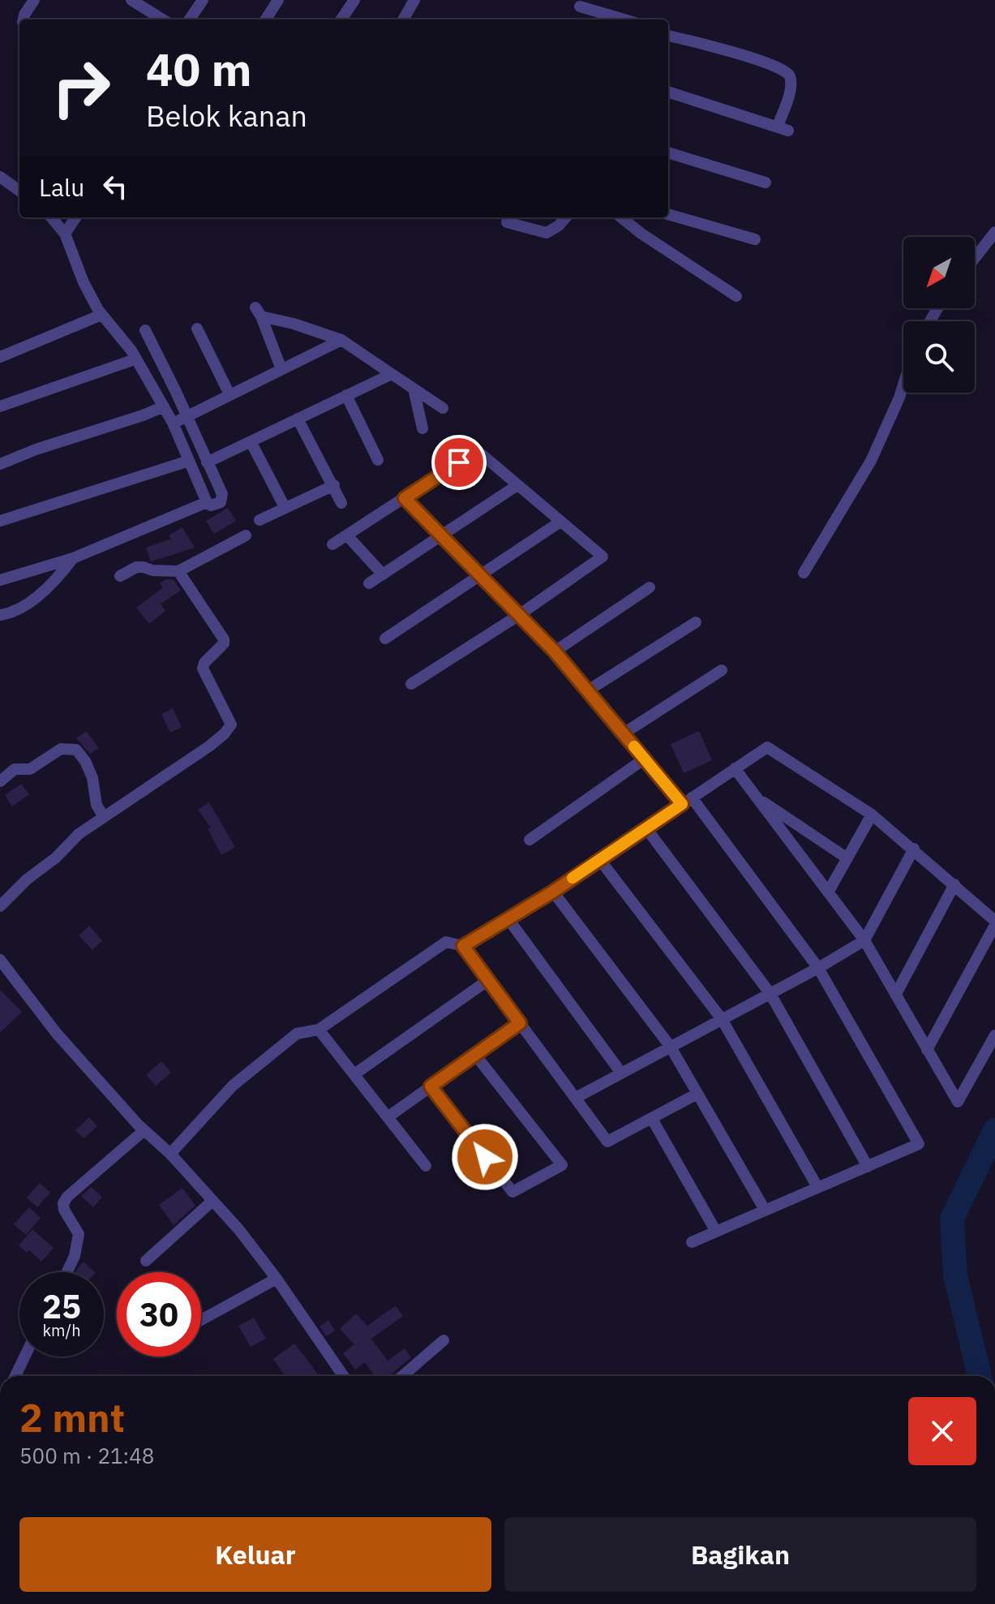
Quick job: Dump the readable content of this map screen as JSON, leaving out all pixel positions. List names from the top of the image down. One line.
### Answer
{"north":"bottom left","page":{"turn":["40 m","Belok kanan"],"then":"Lalu","speed":"25 km/h","limit":"30","heading":["2 mnt","500 m · 21:48"],"buttons":["Keluar","Bagikan"]}}
